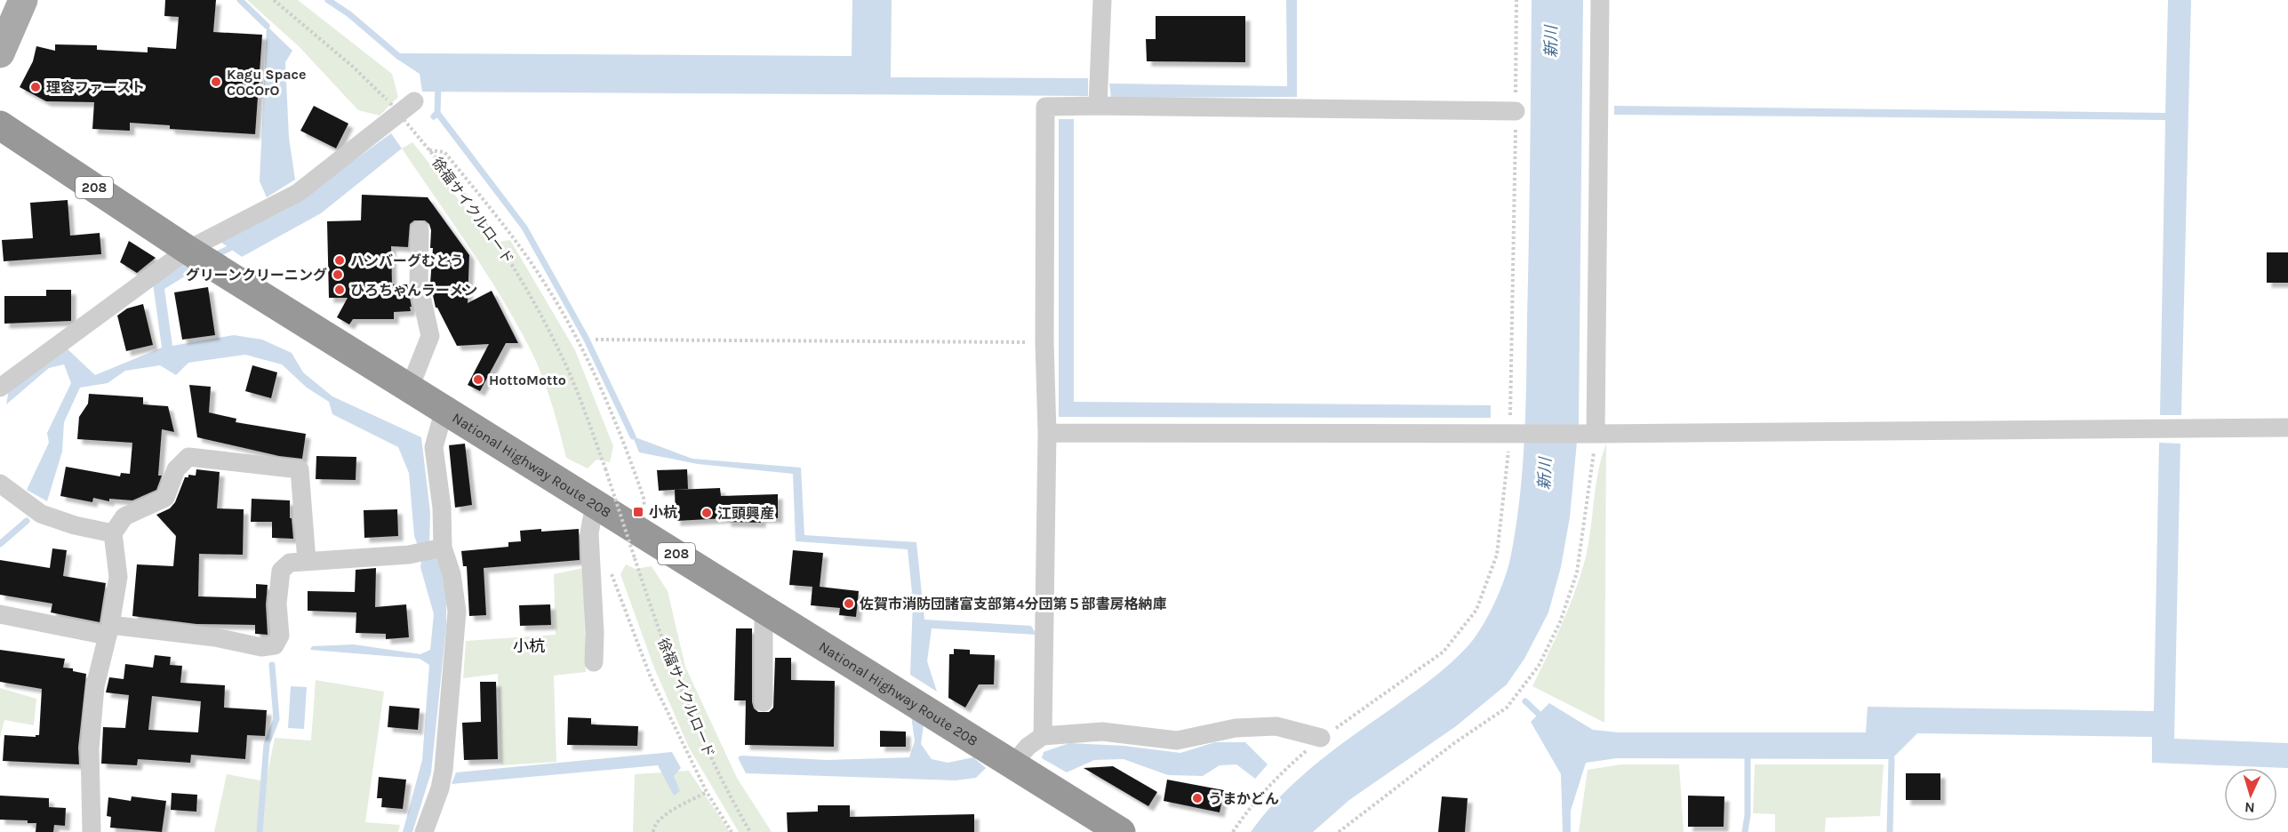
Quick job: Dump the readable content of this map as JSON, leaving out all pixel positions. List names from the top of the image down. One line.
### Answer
{"streets":{"highway":["208","National Highway Route 208"],"path":["徐福サイクルロード"]},"districts":["小杭"],"water":["新川"],"places":{"other":["Kagu Space COCOrO","理容ファースト","ハンバーグむとう","グリーンクリーニング","ひろちゃんラーメン","HottoMotto","江頭興産","佐賀市消防団諸富支部第4分団第５部書房格納庫","うまかどん"],"transit":["小杭"]},"north":"bottom"}
